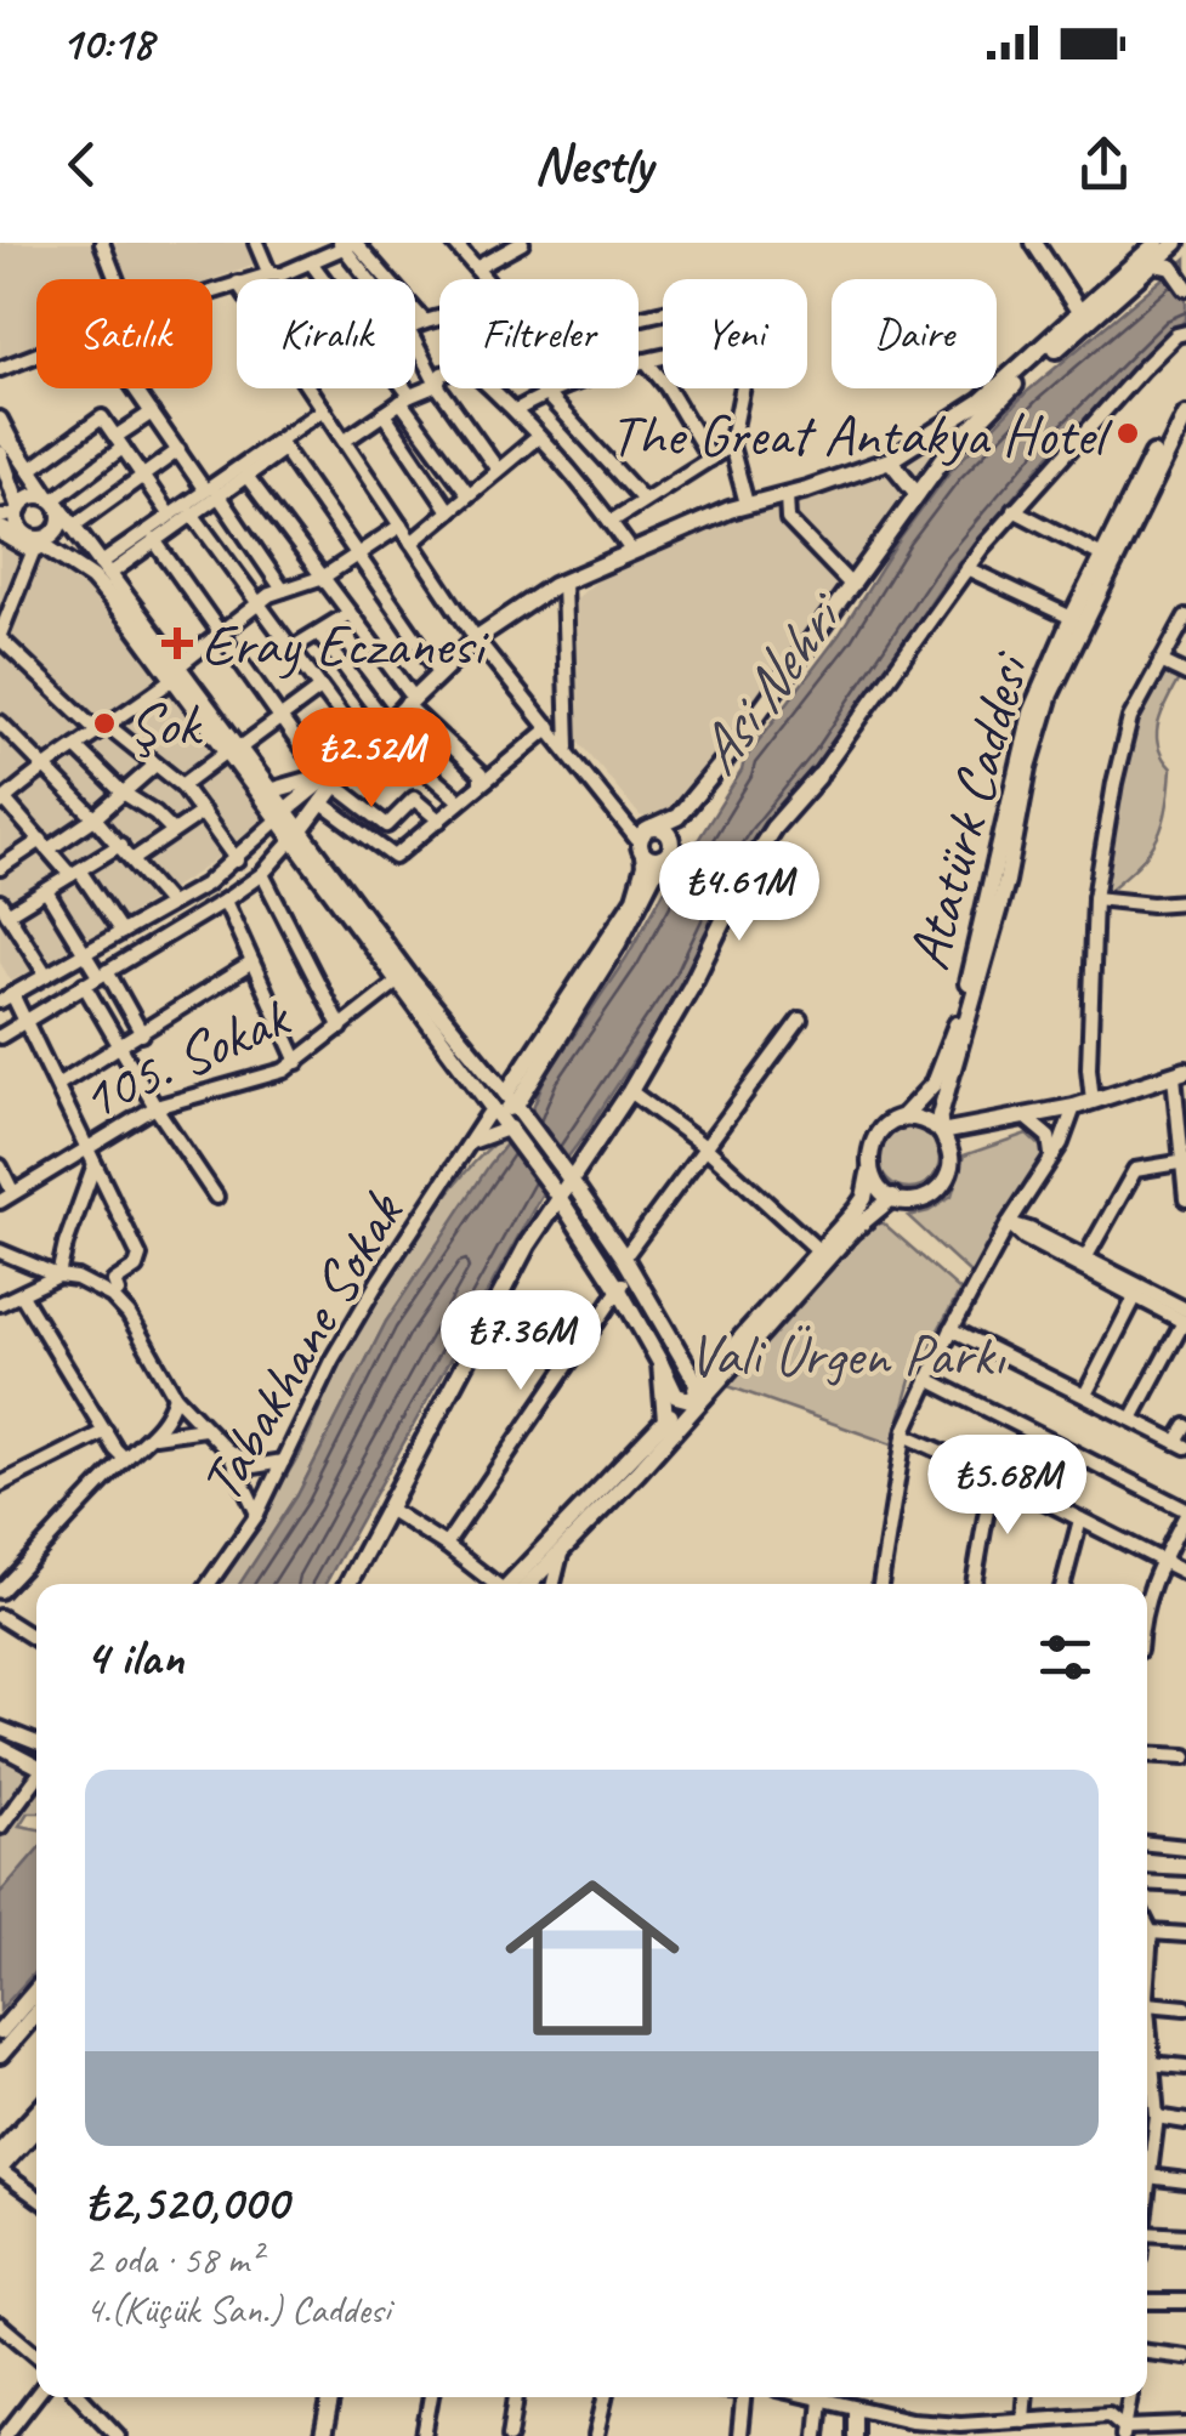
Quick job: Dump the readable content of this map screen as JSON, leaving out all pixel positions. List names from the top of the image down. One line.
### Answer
{"streets":{"main road":["Atatürk Caddesi"],"street":["105. Sokak","Tabakhane Sokak"]},"water":["Asi Nehri"],"parks":["Vali Ürgen Parkı"],"places":{"other":["The Great Antakya Hotel","Şok"],"health":["Eray Eczanesi"]},"page":{"status":"10:18","header":"Nestly","chip":["Satılık","Kiralık","Filtreler","Yeni","Daire"],"price":["₺2.52M","₺4.61M","₺7.36M","₺5.68M"],"heading":"4 ilan","list":[{"name":"₺2,520,000","note":"2 oda · 58 m² · 4.(Küçük San.) Caddesi"}]}}
